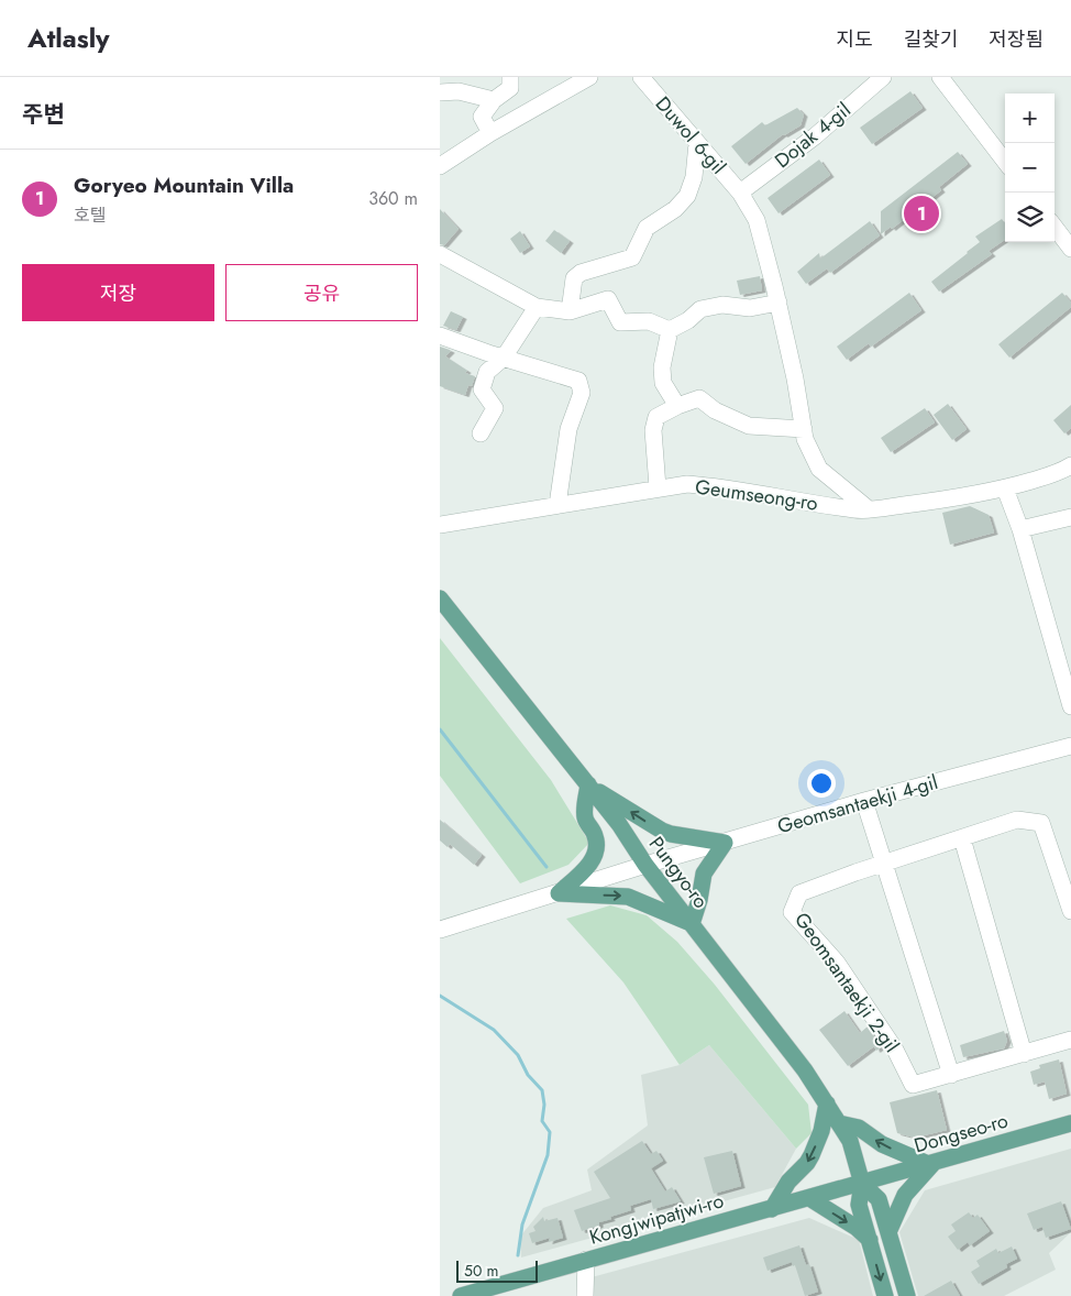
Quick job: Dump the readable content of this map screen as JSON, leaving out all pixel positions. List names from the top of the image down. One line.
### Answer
{"streets":{"main road":["Pungyo-ro","Dongseo-ro","Kongjwipatjwi-ro"],"street":["Duwol 6-gil","Dojak 4-gil","Geumseong-ro","Geomsantaekji 4-gil","Geomsantaekji 2-gil"]},"crossings":[["Duwol 6-gil","Dojak 4-gil"],["Duwol 6-gil","Geumseong-ro"],["Geomsantaekji 4-gil","Pungyo-ro"],["Pungyo-ro","Dongseo-ro"],["Pungyo-ro","Kongjwipatjwi-ro"],["Dongseo-ro","Kongjwipatjwi-ro"]],"scale_bar":"50 m","page":{"header":"Atlasly","nav":["지도","길찾기","저장됨"],"heading":"주변","map_buttons":["+","−"],"list":[{"mark":"1","name":"Goryeo Mountain Villa","note":"호텔","value":"360 m"}],"pins":"1","buttons":["저장","공유"],"scale":"50 m"}}
